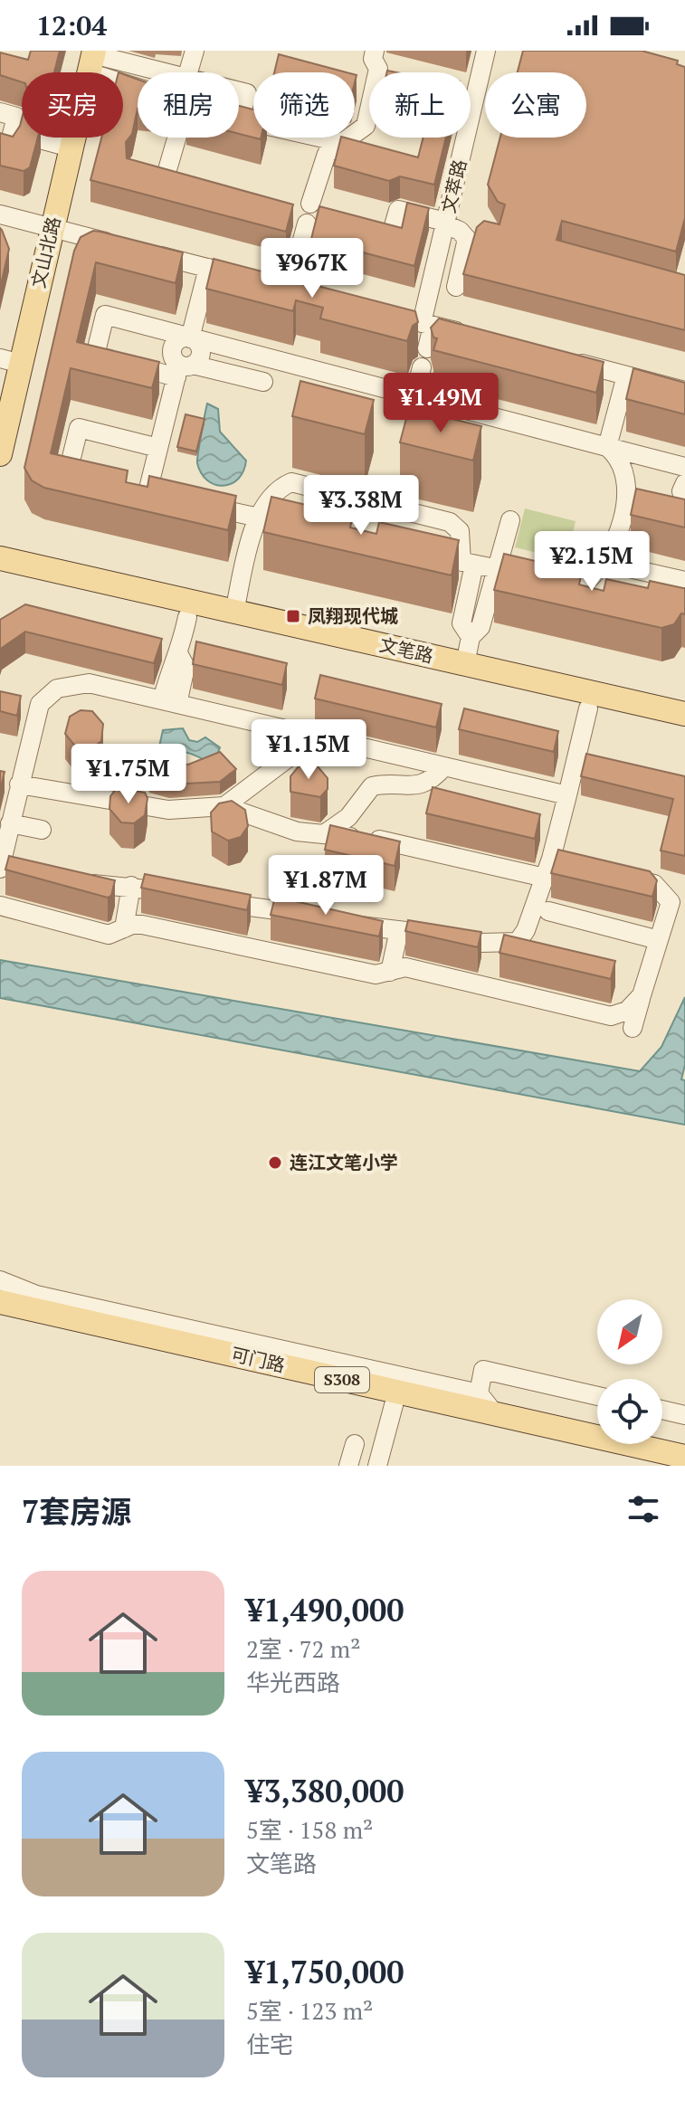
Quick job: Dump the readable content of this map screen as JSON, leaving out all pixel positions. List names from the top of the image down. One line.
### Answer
{"streets":{"main road":["文山北路","文笔路","可门路","S308"],"street":["文萃路"]},"places":{"transit":["凤翔现代城"],"other":["连江文笔小学"]},"north":"bottom left","page":{"status":"12:04","chip":["买房","租房","筛选","新上","公寓"],"price":["¥967K","¥1.49M","¥3.38M","¥2.15M","¥1.15M","¥1.75M","¥1.87M"],"heading":"7套房源","list":[{"name":"¥1,490,000","note":"2室 · 72 m² · 华光西路"},{"name":"¥3,380,000","note":"5室 · 158 m² · 文笔路"},{"name":"¥1,750,000","note":"5室 · 123 m² · 住宅"}]}}
